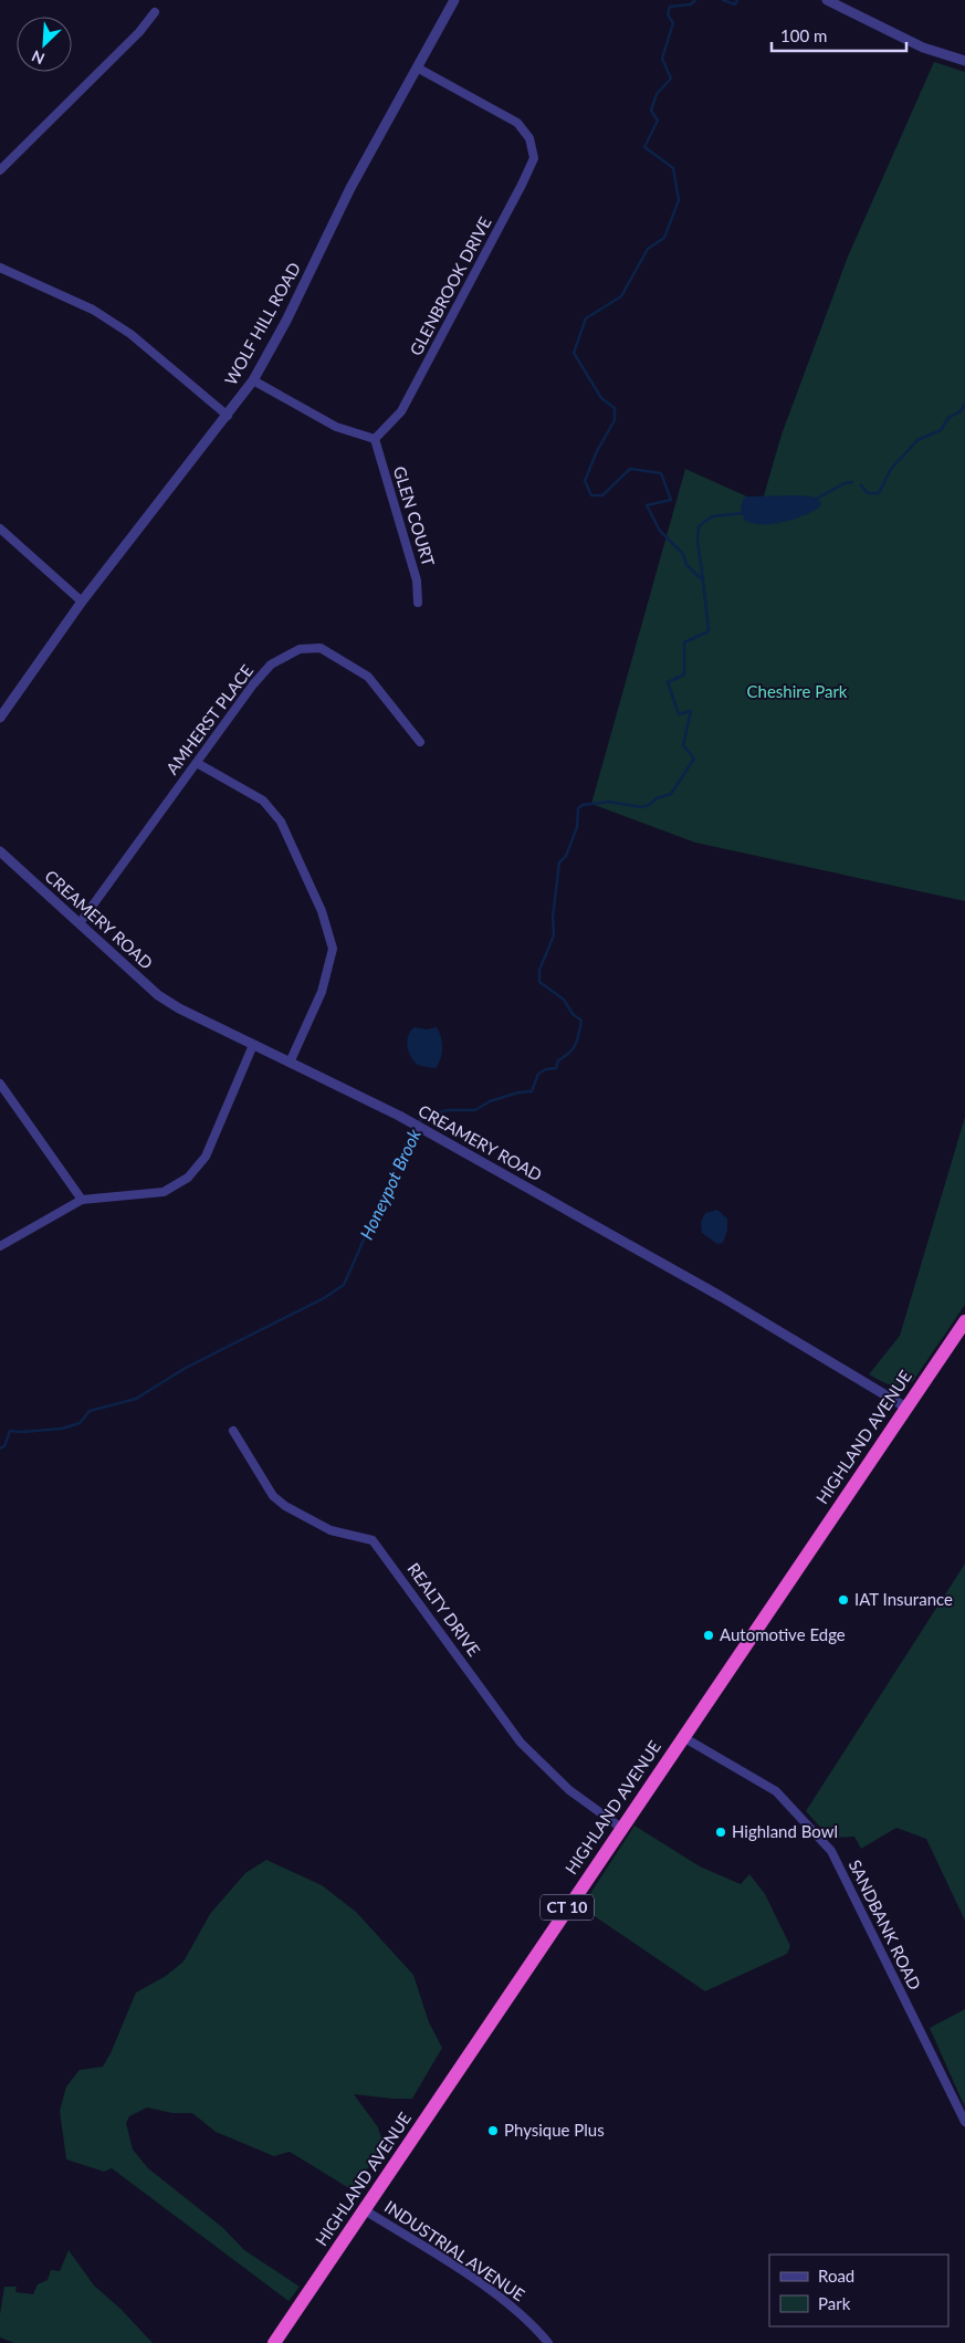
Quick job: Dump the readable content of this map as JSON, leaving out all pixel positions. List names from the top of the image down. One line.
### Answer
{"streets":{"highway":["HIGHLAND AVENUE","CT 10"],"street":["GLENBROOK DRIVE","WOLF HILL ROAD","GLEN COURT","AMHERST PLACE","CREAMERY ROAD","REALTY DRIVE","SANDBANK ROAD","INDUSTRIAL AVENUE"]},"crossings":[["GLENBROOK DRIVE","WOLF HILL ROAD"],["GLENBROOK DRIVE","GLEN COURT"],["AMHERST PLACE","CREAMERY ROAD"],["CREAMERY ROAD","HIGHLAND AVENUE"],["HIGHLAND AVENUE","REALTY DRIVE"],["HIGHLAND AVENUE","SANDBANK ROAD"],["HIGHLAND AVENUE","INDUSTRIAL AVENUE"]],"water":["Honeypot Brook"],"parks":["Cheshire Park"],"places":["IAT Insurance","Automotive Edge","Highland Bowl","Physique Plus"],"legend":["Road","Park"],"scale_bar":"100 m","north":"bottom left"}
